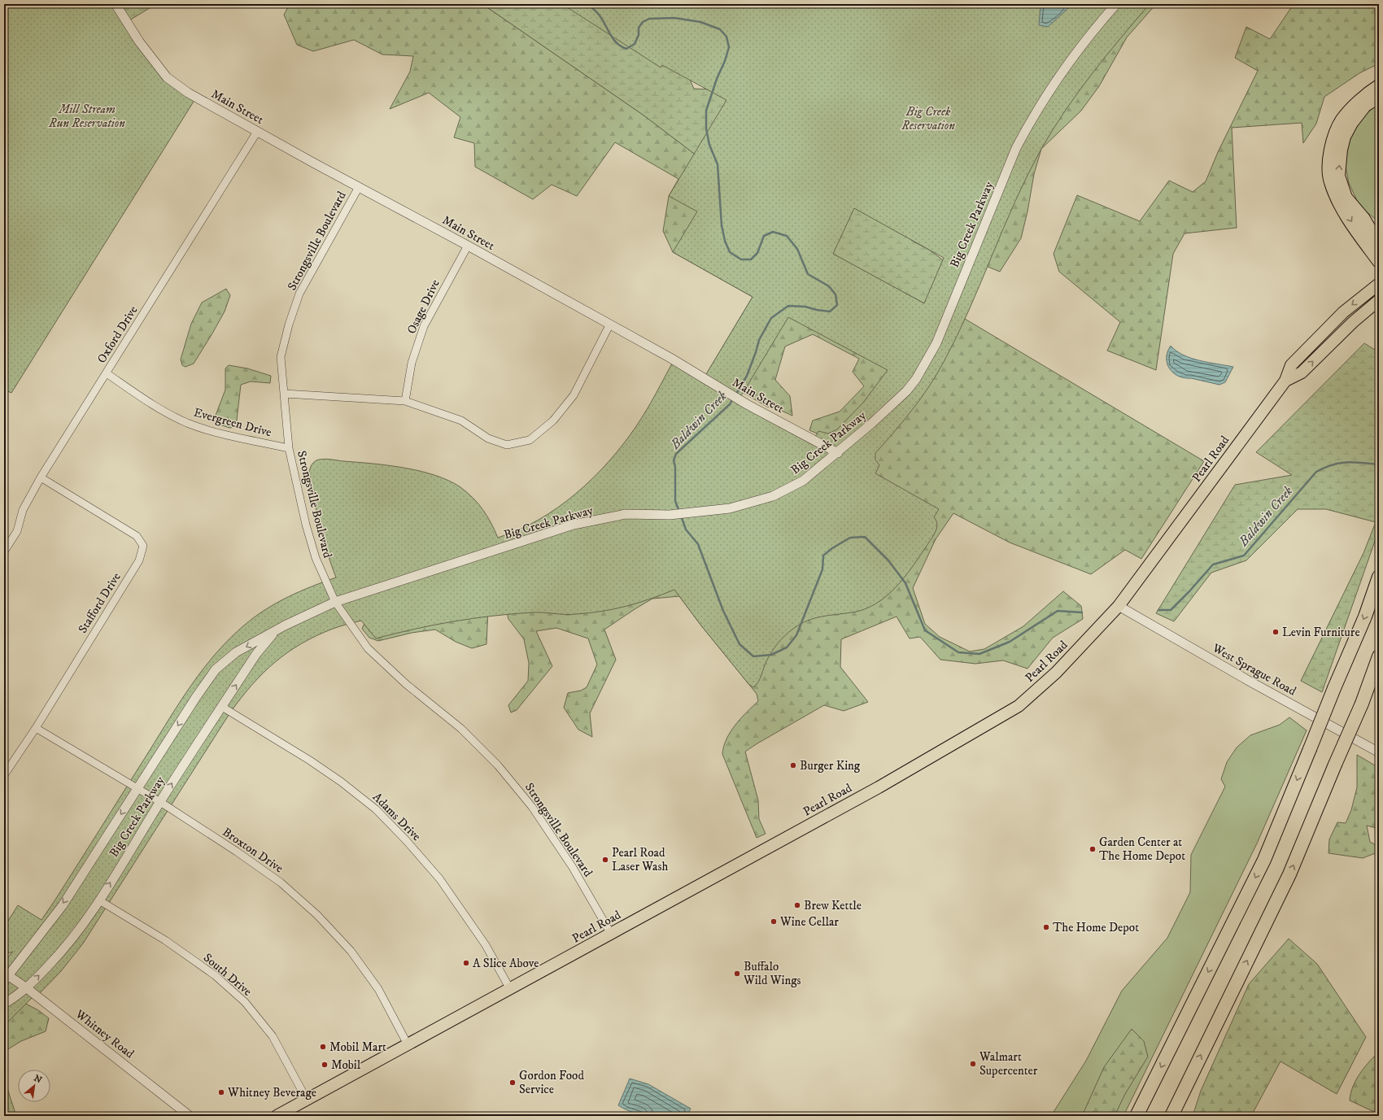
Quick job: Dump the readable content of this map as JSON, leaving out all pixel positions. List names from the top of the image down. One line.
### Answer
{"streets":{"main road":["Pearl Road"],"street":["Main Street","Big Creek Parkway","Strongsville Boulevard","Osage Drive","Oxford Drive","Evergreen Drive","Stafford Drive","West Sprague Road","Adams Drive","Broxton Drive","South Drive","Whitney Road"]},"crossings":[["Main Street","Big Creek Parkway"],["Main Street","Strongsville Boulevard"],["Main Street","Osage Drive"],["Main Street","Oxford Drive"],["Big Creek Parkway","Strongsville Boulevard"],["Big Creek Parkway","Adams Drive"],["Big Creek Parkway","Broxton Drive"],["Big Creek Parkway","South Drive"],["Big Creek Parkway","Whitney Road"],["Strongsville Boulevard","Evergreen Drive"],["Strongsville Boulevard","Pearl Road"],["Oxford Drive","Evergreen Drive"],["Oxford Drive","Stafford Drive"],["Pearl Road","West Sprague Road"],["Pearl Road","Adams Drive"],["Pearl Road","Broxton Drive"],["Pearl Road","South Drive"],["Stafford Drive","Broxton Drive"]],"water":["Baldwin Creek"],"parks":["Mill Stream Run Reservation","Big Creek Reservation"],"places":["Levin Furniture","Burger King","Garden Center at The Home Depot","Pearl Road Laser Wash","Brew Kettle","Wine Cellar","The Home Depot","A Slice Above","Buffalo Wild Wings","Mobil Mart","Walmart Supercenter","Mobil","Gordon Food Service","Whitney Beverage"],"north":"top right"}
